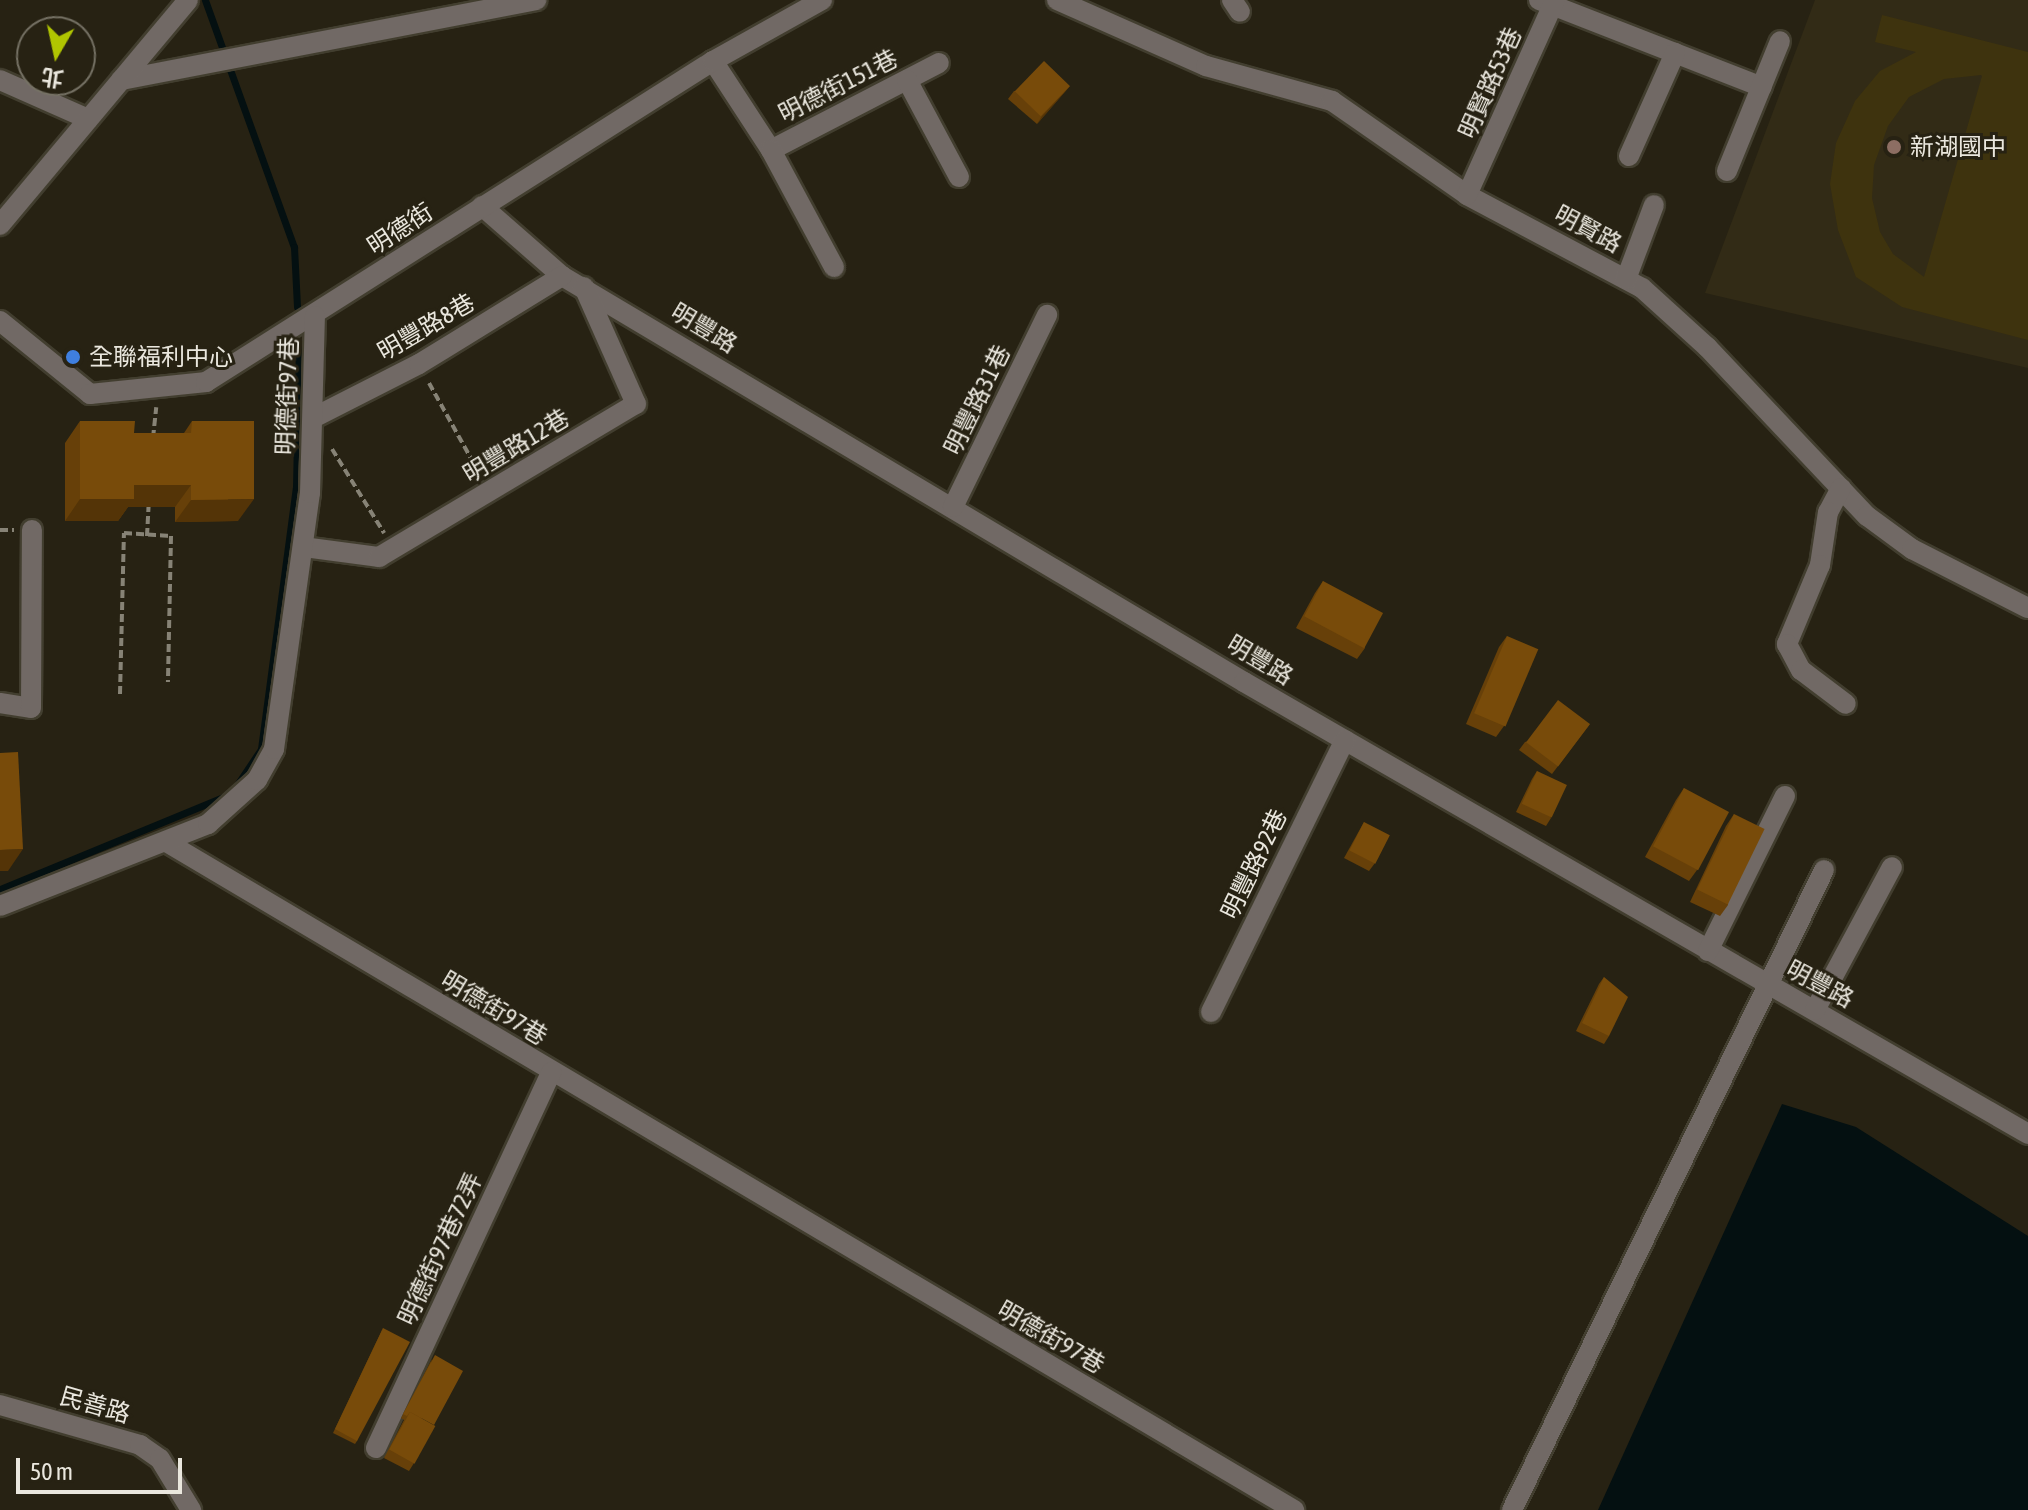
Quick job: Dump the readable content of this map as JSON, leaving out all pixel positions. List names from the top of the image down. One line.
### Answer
{"streets":{"street":["明賢路53巷","明德街151巷","明德街","明賢路","明豐路8巷","明豐路","明德街97巷","明豐路31巷","明豐路12巷","明豐路92巷","明德街97巷72弄","民善路"]},"crossings":[["明賢路53巷","明賢路"],["明德街151巷","明德街"],["明德街","明豐路"],["明德街","明德街97巷"],["明豐路8巷","明豐路"],["明豐路8巷","明德街97巷"],["明豐路","明豐路31巷"],["明豐路","明豐路12巷"],["明豐路","明豐路92巷"],["明德街97巷","明豐路12巷"],["明德街97巷","明德街97巷72弄"]],"places":["新湖國中","全聯福利中心"],"scale_bar":"50 m","north":"bottom"}
